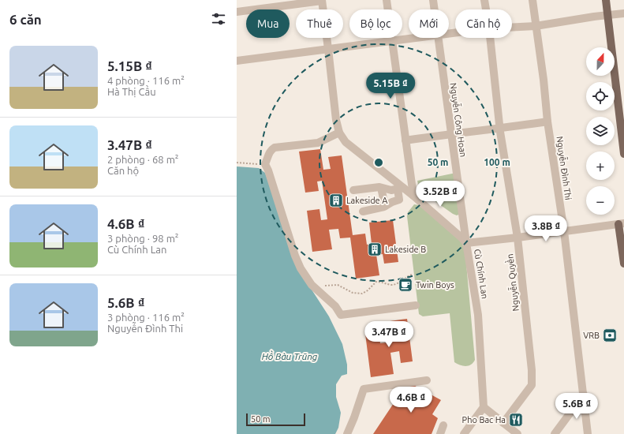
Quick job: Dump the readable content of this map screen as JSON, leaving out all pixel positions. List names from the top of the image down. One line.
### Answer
{"streets":{"street":["Nguyễn Công Hoan","Nguyễn Đình Thi","Cù Chính Lan","Nguyễn Quyền"]},"crossings":[["Nguyễn Công Hoan","Cù Chính Lan"]],"water":["Hồ Bàu Trũng"],"places":{"building":["Lakeside A","Lakeside B"],"cafe":["Twin Boys"],"bank":["VRB"],"restaurant":["Pho Bac Ha"]},"scale_bar":"50 m","north":"top","page":{"heading":"6 căn","chip":["Mua","Thuê","Bộ lọc","Mới","Căn hộ"],"list":[{"name":"5.15B ₫","note":"4 phòng · 116 m² · Hà Thị Cầu"},{"name":"3.47B ₫","note":"2 phòng · 68 m² · Căn hộ"},{"name":"4.6B ₫","note":"3 phòng · 98 m² · Cù Chính Lan"},{"name":"5.6B ₫","note":"3 phòng · 116 m² · Nguyễn Đình Thi"}],"map_buttons":["+","−"],"price":["5.15B ₫","3.52B ₫","3.8B ₫","3.47B ₫","4.6B ₫","5.6B ₫"],"scale":"50 m"},"rings":["50 m","100 m"]}
